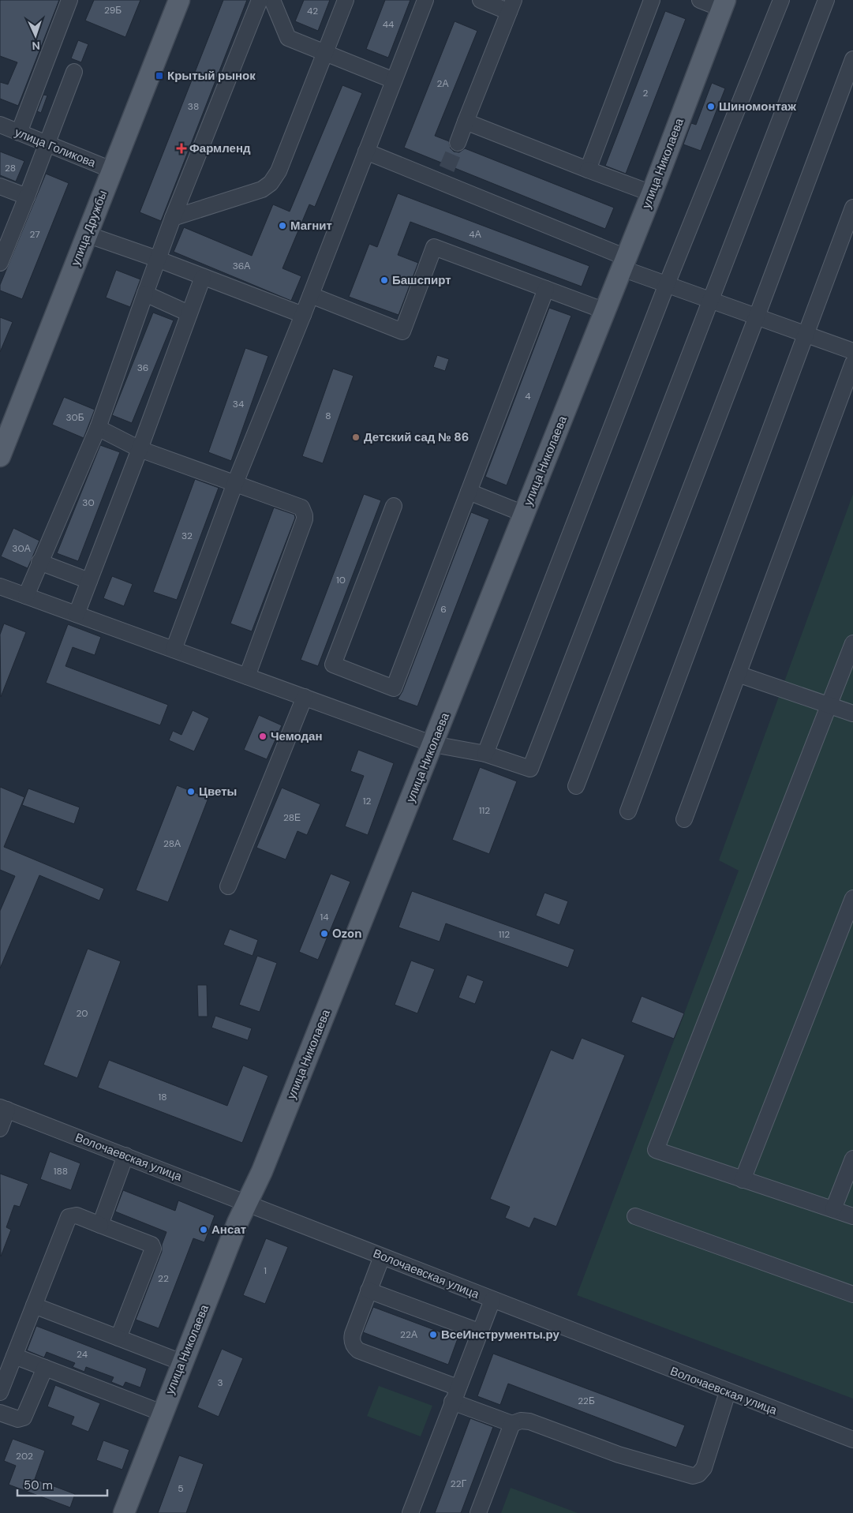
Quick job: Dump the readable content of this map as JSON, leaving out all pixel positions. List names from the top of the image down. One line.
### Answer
{"streets":{"main road":["улица Николаева","улица Дружбы"],"street":["улица Голикова","Волочаевская улица"]},"crossings":[["улица Голикова","улица Дружбы"],["улица Николаева","Волочаевская улица"]],"places":{"transit":["Крытый рынок"],"other":["Шиномонтаж","Магнит","Башспирт","Детский сад № 86","Чемодан","Цветы","Ozon","Ансат","ВсеИнструменты.ру"],"health":["Фармленд"]},"house_numbers":["29Б","42","44","2А","2","38","28","27","4А","36А","36","4","34","8","30Б","30","32","30А","10","6","12","112","28Е","28А","14","112","20","18","188","1","22","22А","24","3","22Б","202","22Г","5"],"scale_bar":"50 m","north":"bottom"}
